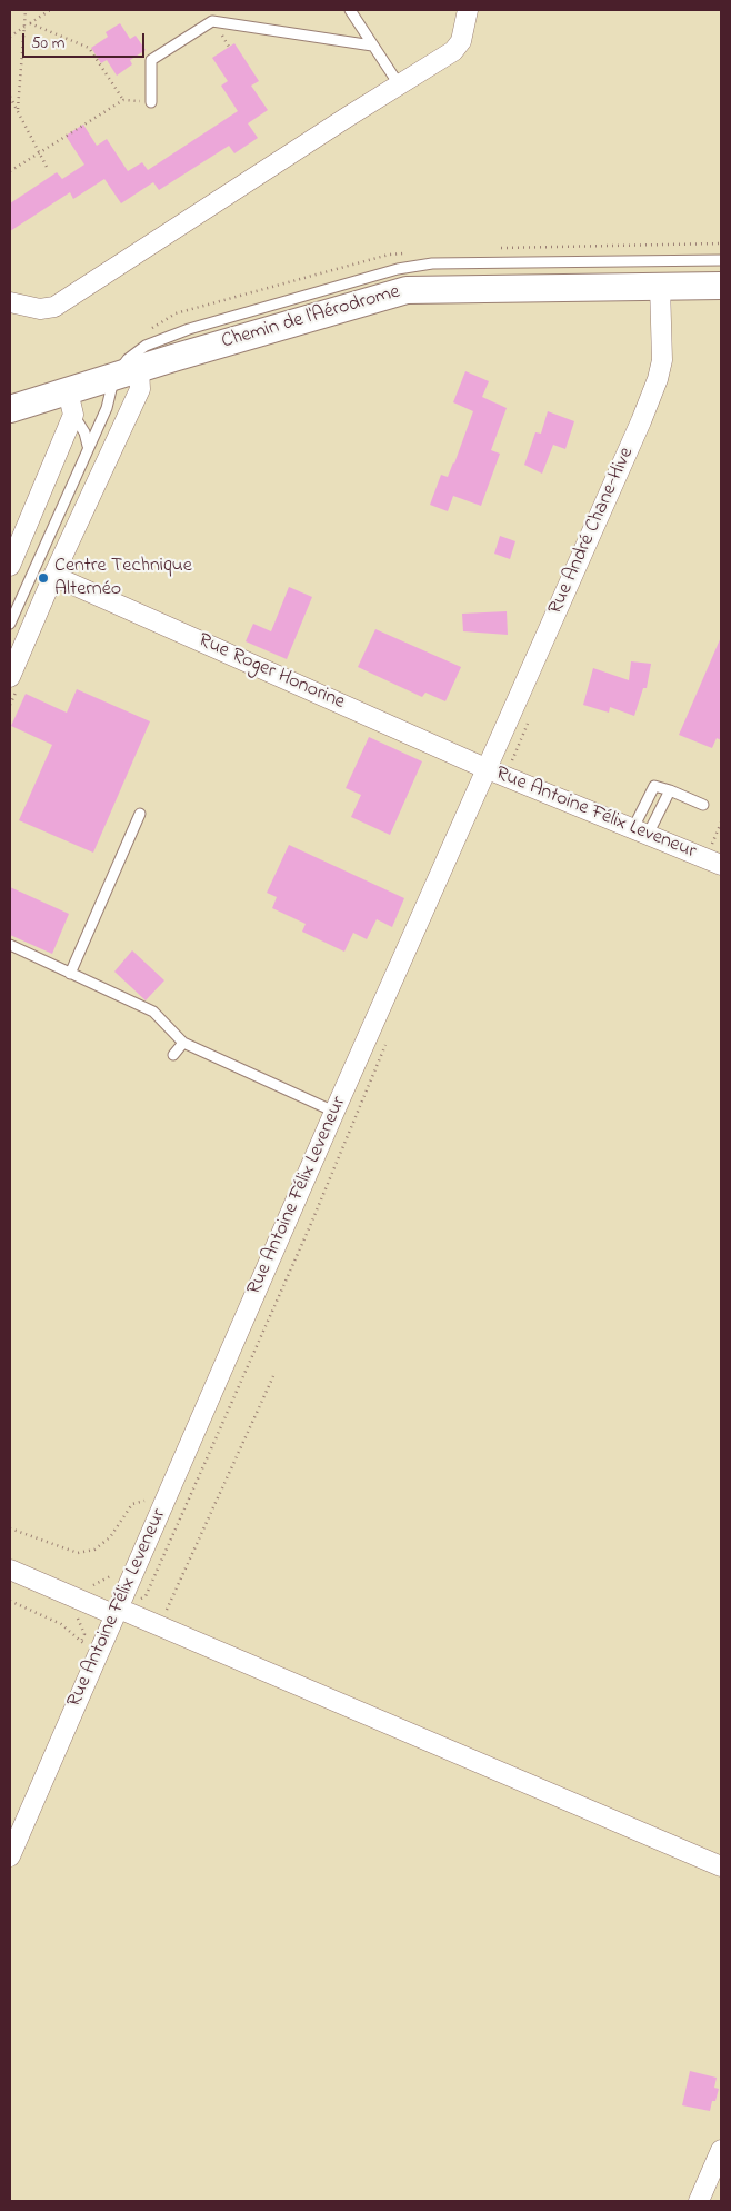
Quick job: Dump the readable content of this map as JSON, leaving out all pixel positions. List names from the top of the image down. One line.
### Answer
{"streets":{"main road":["Chemin de l'Aérodrome"],"street":["Rue André Chane-Hive","Rue Roger Honorine","Rue Antoine Félix Leveneur"]},"crossings":[["Chemin de l'Aérodrome","Rue André Chane-Hive"],["Rue André Chane-Hive","Rue Roger Honorine"],["Rue André Chane-Hive","Rue Antoine Félix Leveneur"],["Rue Roger Honorine","Rue Antoine Félix Leveneur"]],"places":["Centre Technique Alternéo"],"scale_bar":"50 m"}
